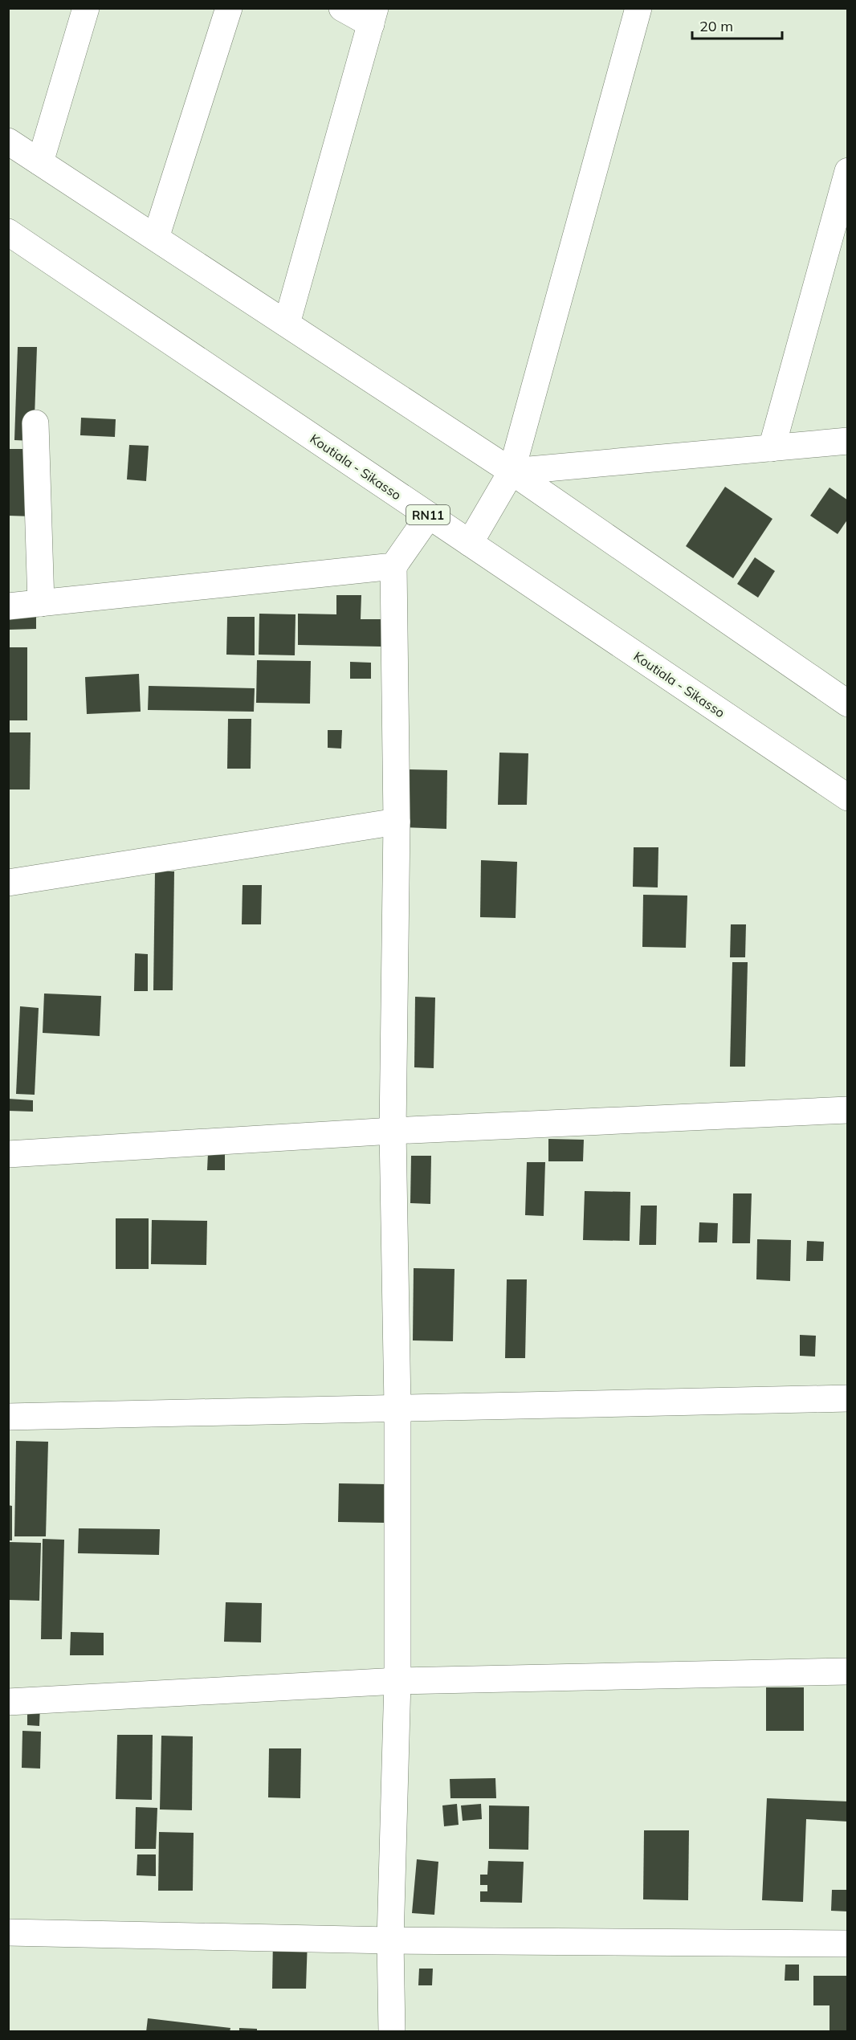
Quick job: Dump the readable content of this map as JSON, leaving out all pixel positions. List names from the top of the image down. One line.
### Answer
{"streets":{"street":["Koutiala - Sikasso","RN11"]},"scale_bar":"20 m"}
